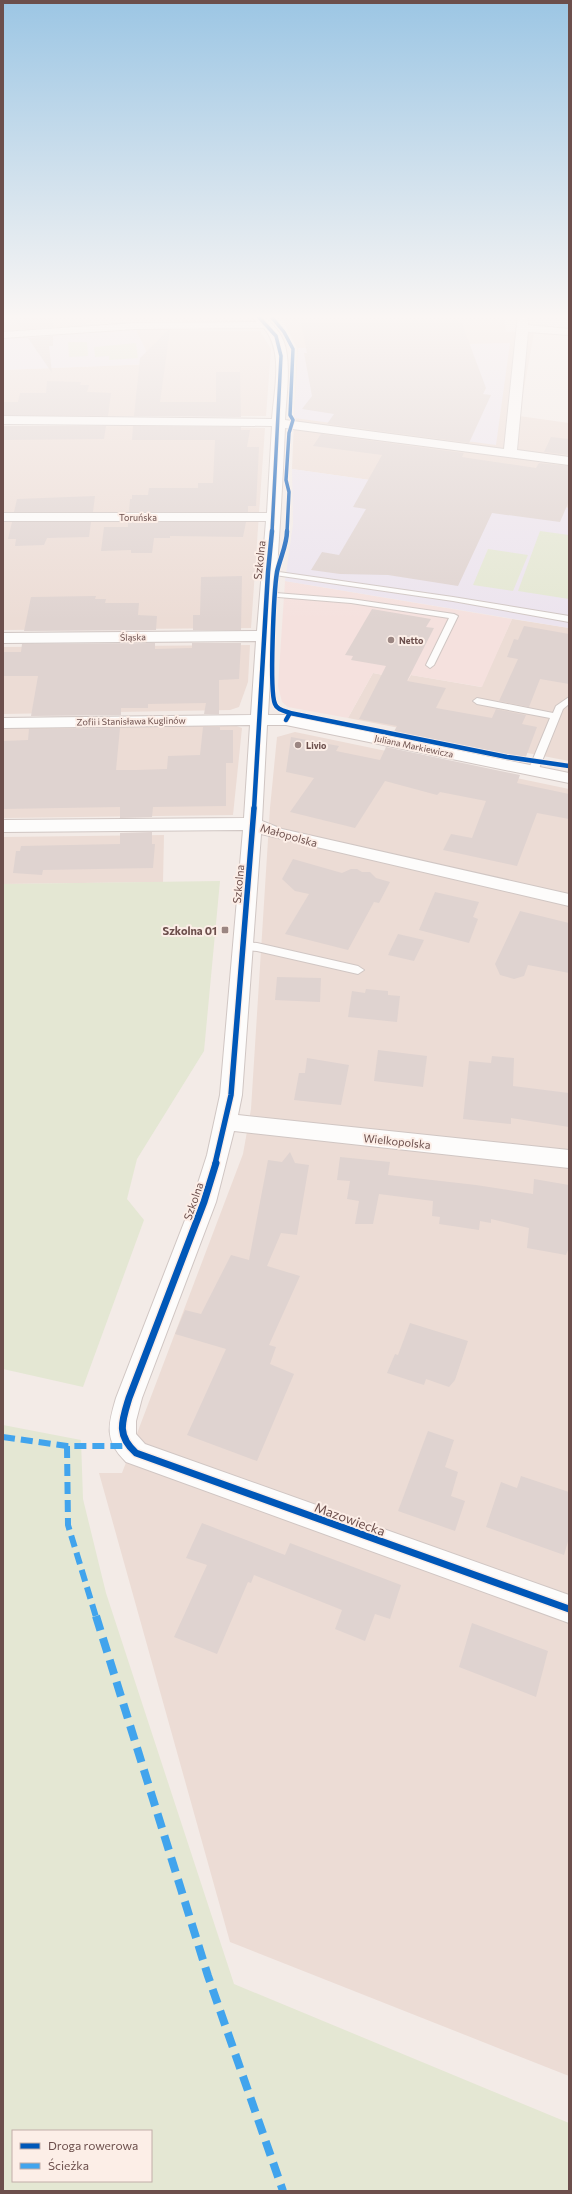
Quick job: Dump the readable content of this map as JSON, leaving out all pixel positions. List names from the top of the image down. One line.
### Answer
{"streets":{"street":["Toruńska","Szkolna","Śląska","Zofii i Stanisława Kuglinów","Juliana Markiewicza","Małopolska","Wielkopolska","Mazowiecka"]},"crossings":[["Toruńska","Szkolna"],["Szkolna","Śląska"],["Szkolna","Zofii i Stanisława Kuglinów"],["Szkolna","Juliana Markiewicza"],["Szkolna","Małopolska"],["Szkolna","Wielkopolska"],["Szkolna","Mazowiecka"],["Zofii i Stanisława Kuglinów","Juliana Markiewicza"]],"places":{"other":["Netto","Livio"],"transit":["Szkolna 01"]},"legend":["Droga rowerowa","Ścieżka"]}
